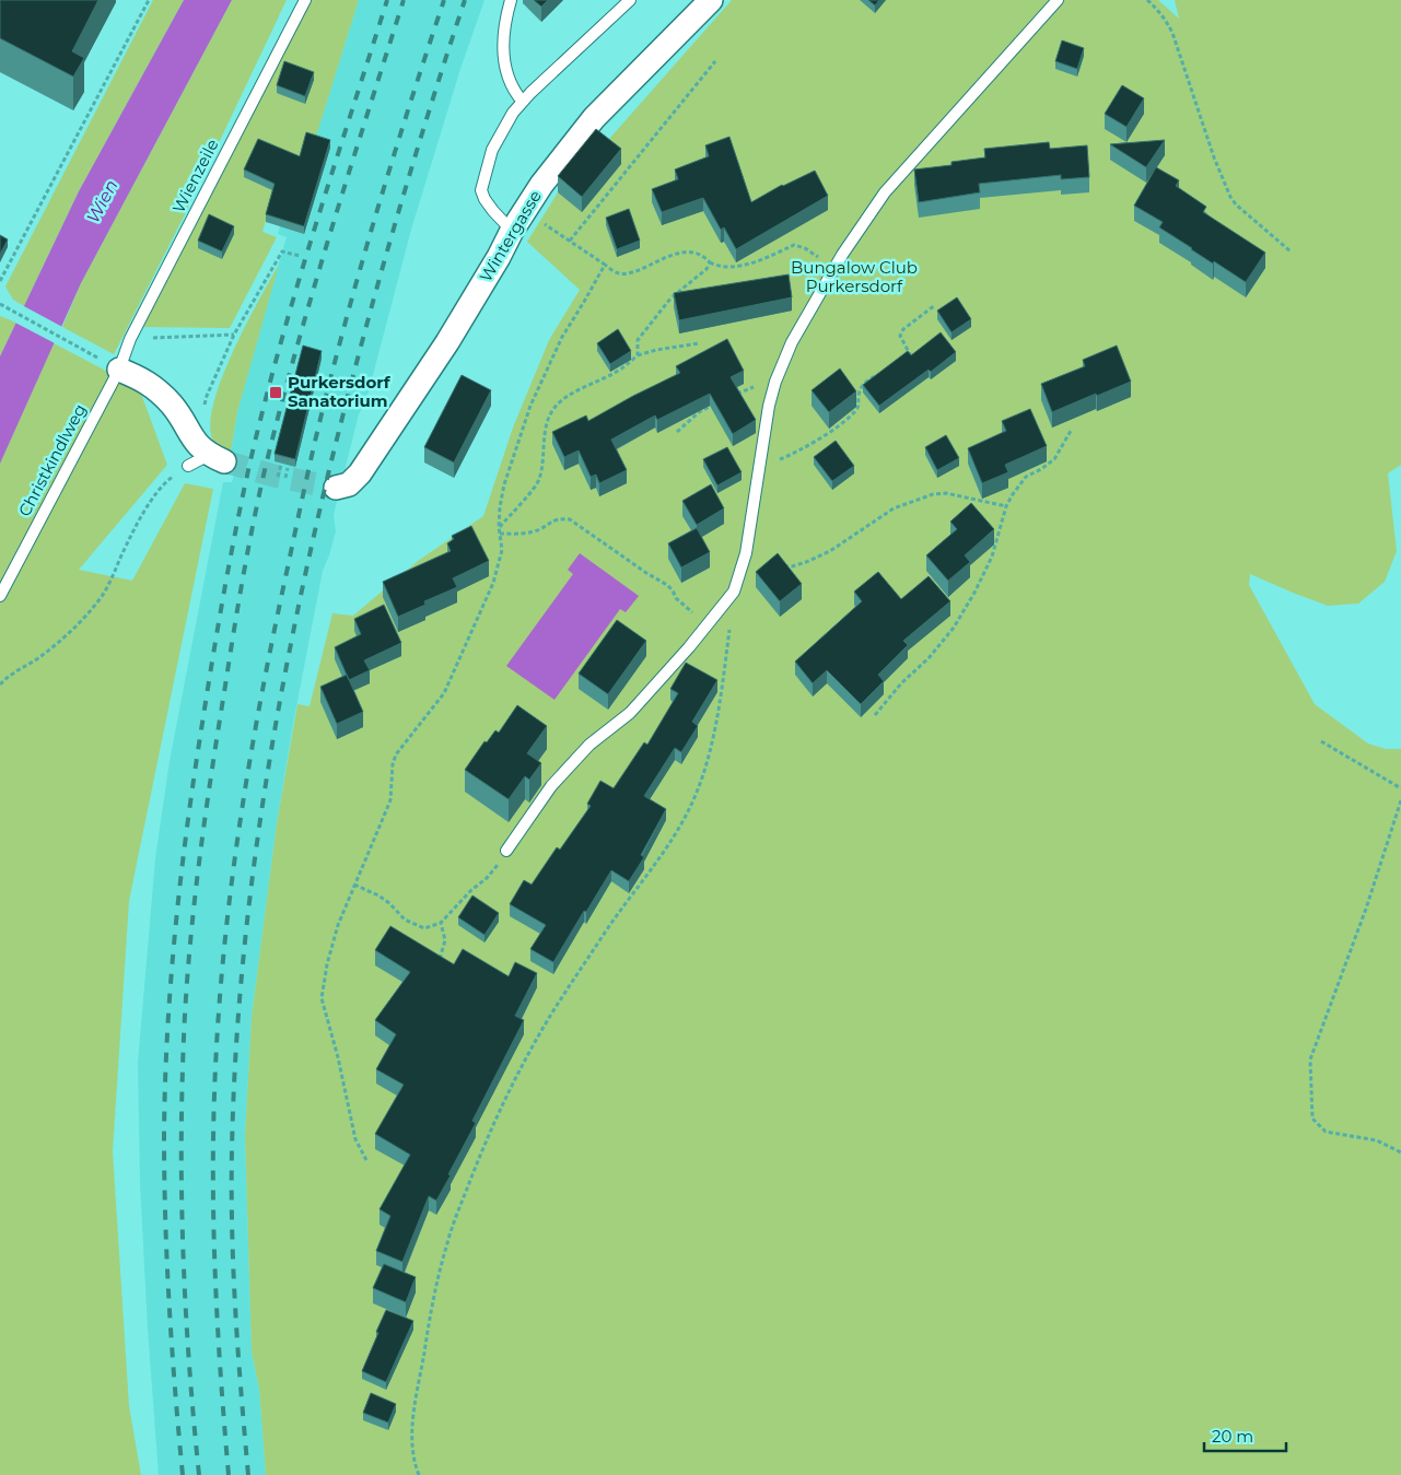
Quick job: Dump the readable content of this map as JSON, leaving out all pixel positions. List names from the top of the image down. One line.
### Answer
{"streets":{"street":["Wintergasse"],"lane":["Wienzeile","Christkindlweg"]},"crossings":[["Wienzeile","Christkindlweg"]],"water":["Wien"],"parks":["Bungalow Club Purkersdorf"],"places":{"transit":["Purkersdorf Sanatorium"]},"scale_bar":"20 m"}
